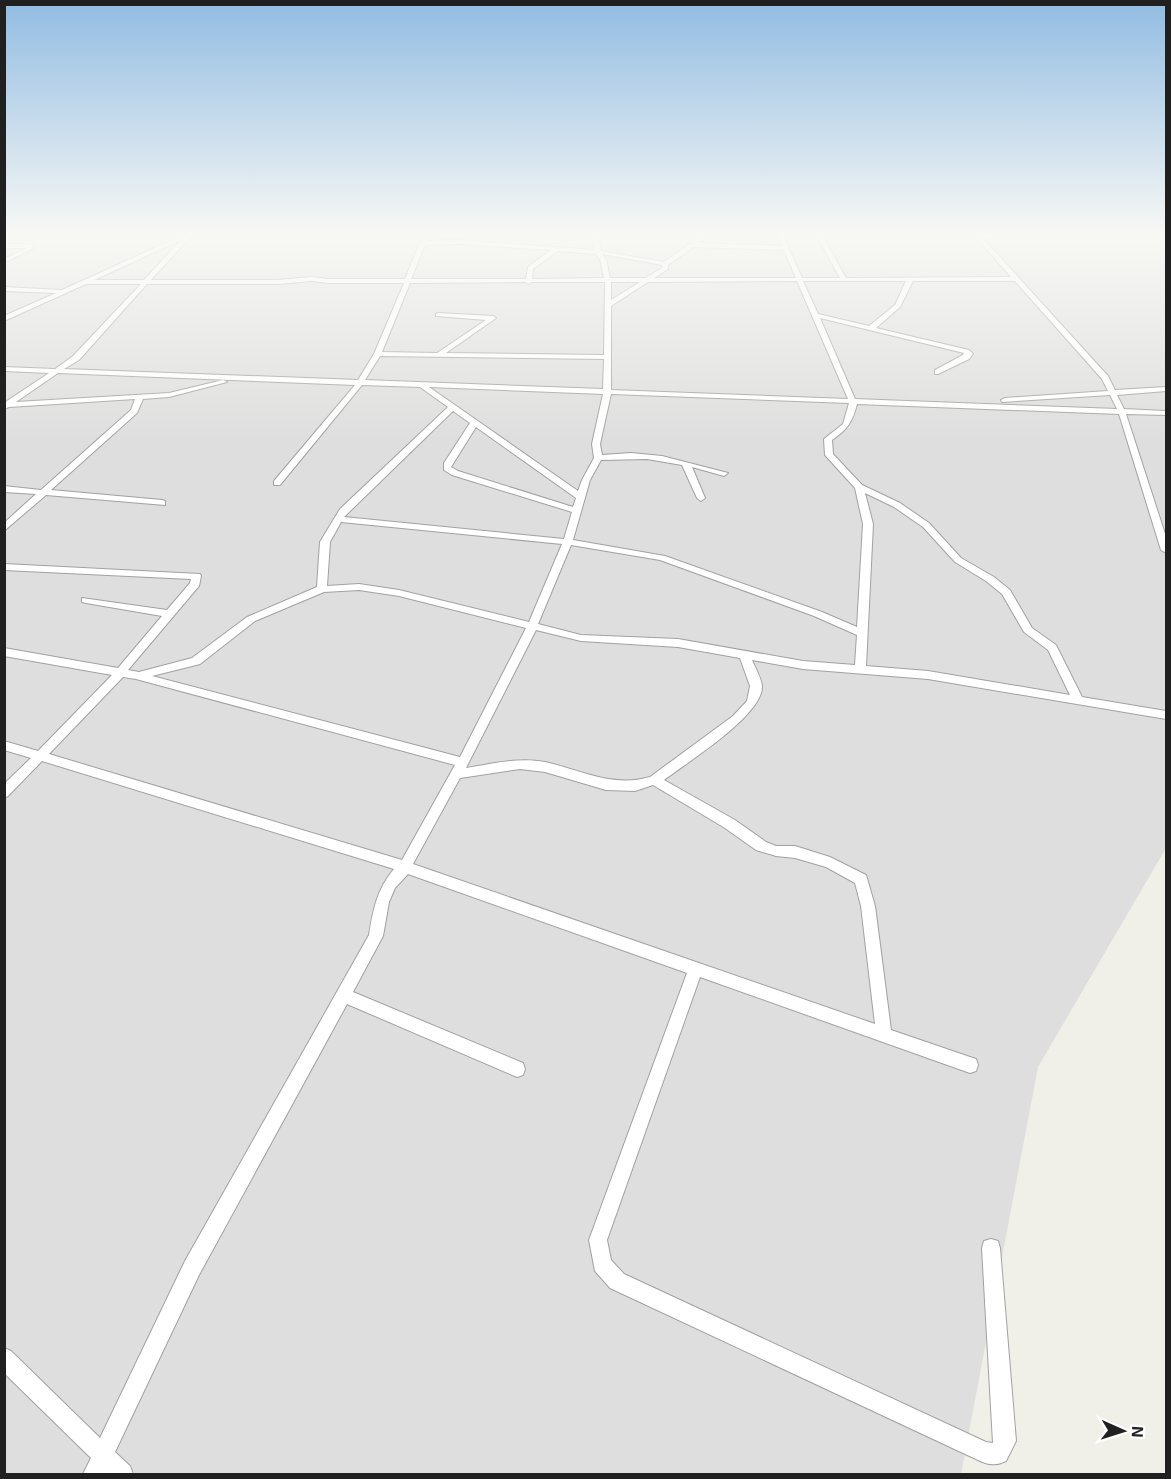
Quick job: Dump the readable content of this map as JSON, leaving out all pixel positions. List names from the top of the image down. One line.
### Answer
{"north":"right"}
